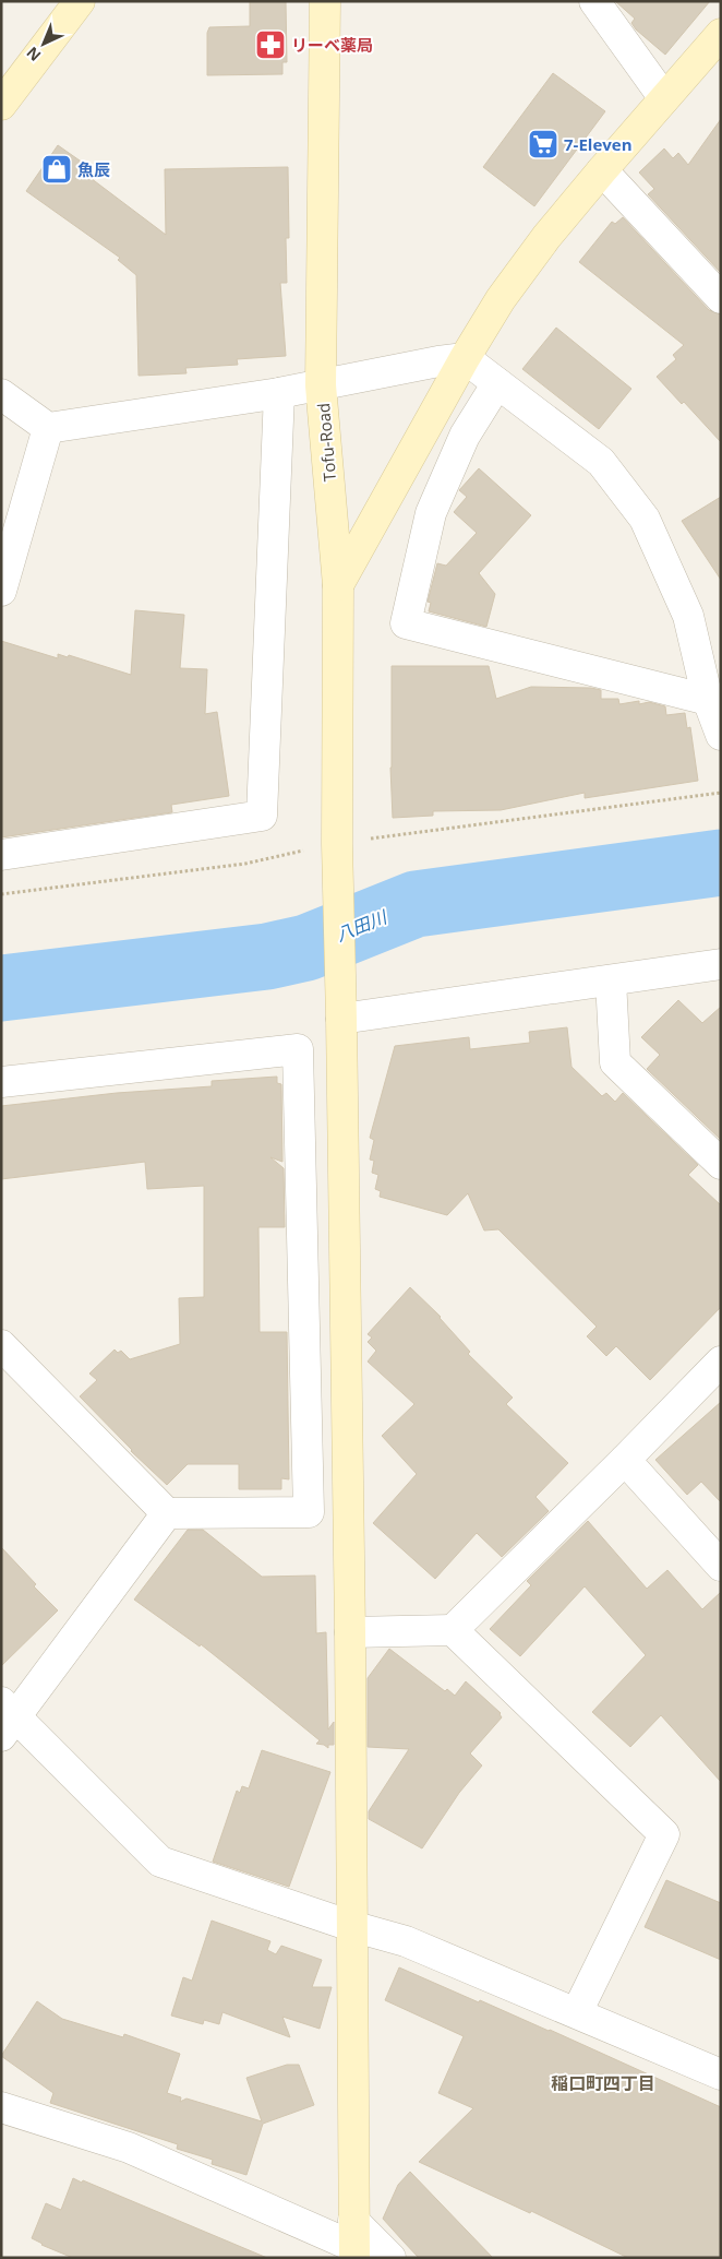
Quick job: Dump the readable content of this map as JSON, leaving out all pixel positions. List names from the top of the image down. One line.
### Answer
{"streets":{"street":["Tofu-Road"]},"districts":["稲口町四丁目"],"water":["八田川"],"places":{"pharmacy":["リーベ薬局"],"supermarket":["7-Eleven"],"shop":["魚辰"]},"north":"bottom left"}
